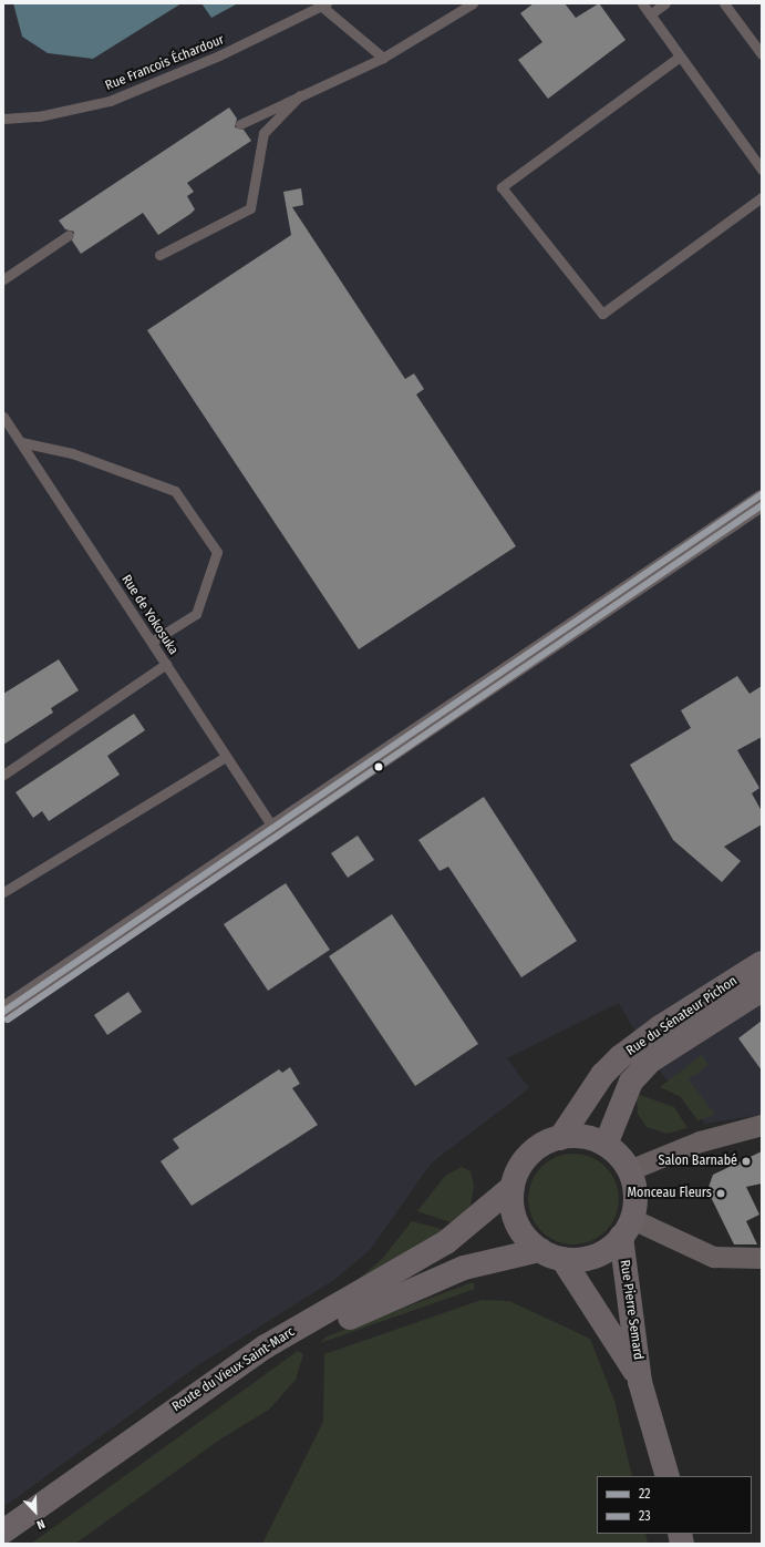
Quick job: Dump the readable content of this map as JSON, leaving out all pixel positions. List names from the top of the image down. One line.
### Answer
{"streets":{"main road":["Rue du Sénateur Pichon","Rue Pierre Semard","Route du Vieux Saint-Marc"],"lane":["Rue Francois Échardour","Rue de Yokosuka"]},"crossings":[["Rue du Sénateur Pichon","Rue Pierre Semard"],["Rue du Sénateur Pichon","Route du Vieux Saint-Marc"],["Rue Pierre Semard","Route du Vieux Saint-Marc"]],"places":["Salon Barnabé","Monceau Fleurs"],"lines":["transit line 22","transit line 23"],"legend":["22","23"],"north":"bottom right"}
